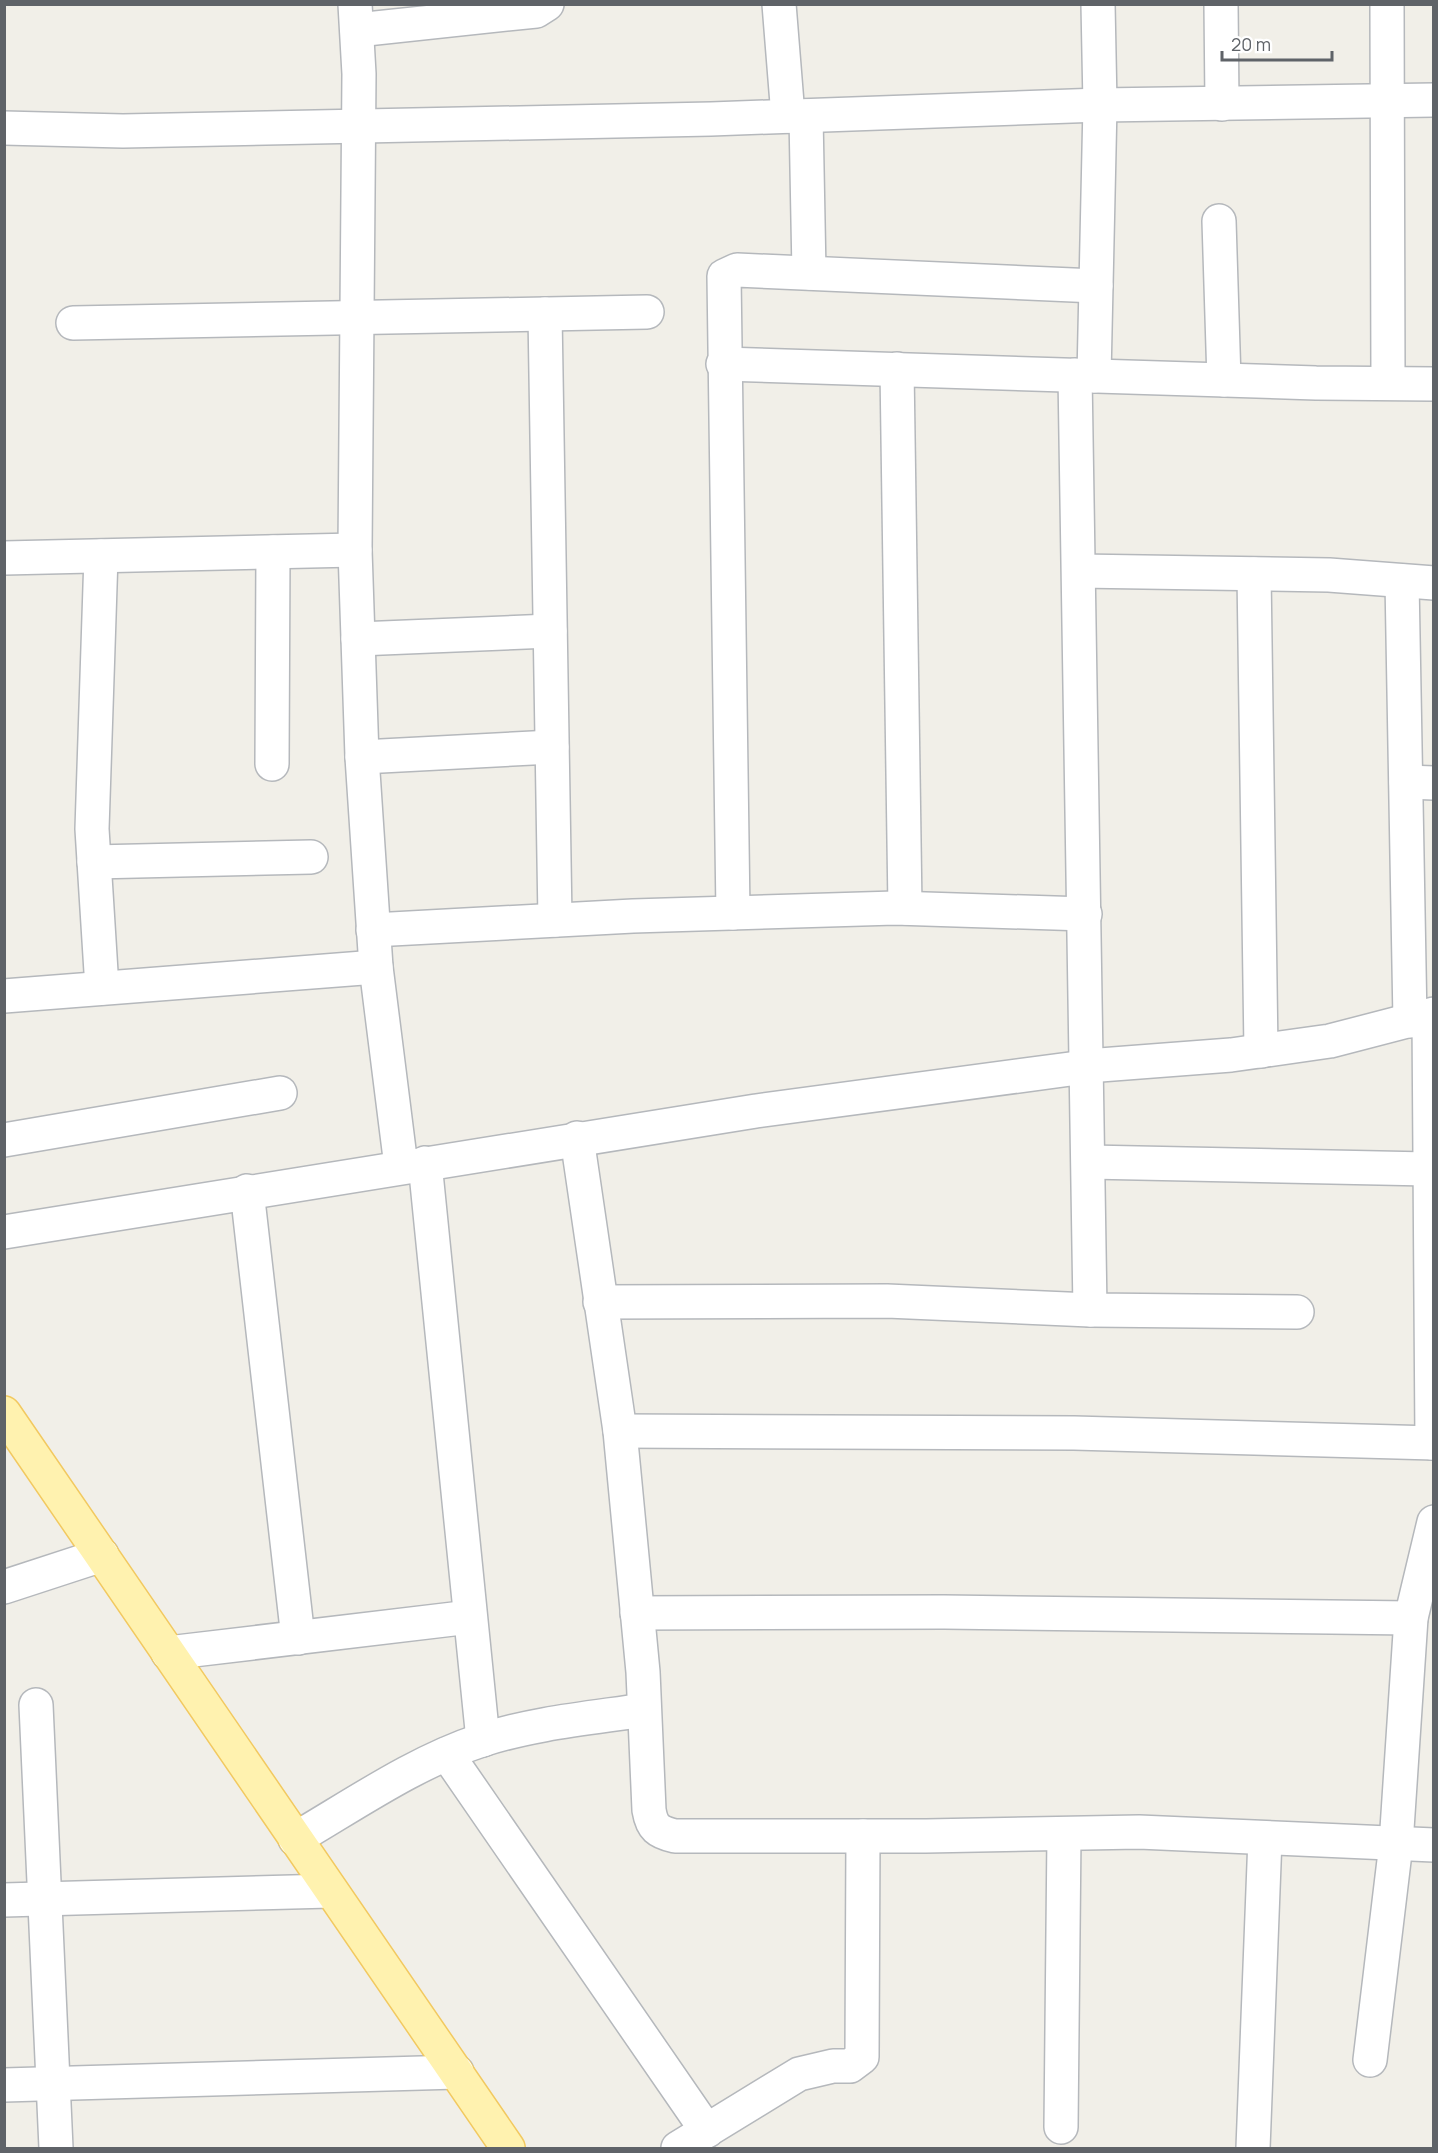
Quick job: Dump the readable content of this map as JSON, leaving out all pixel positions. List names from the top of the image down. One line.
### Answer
{"scale_bar":"20 m"}
